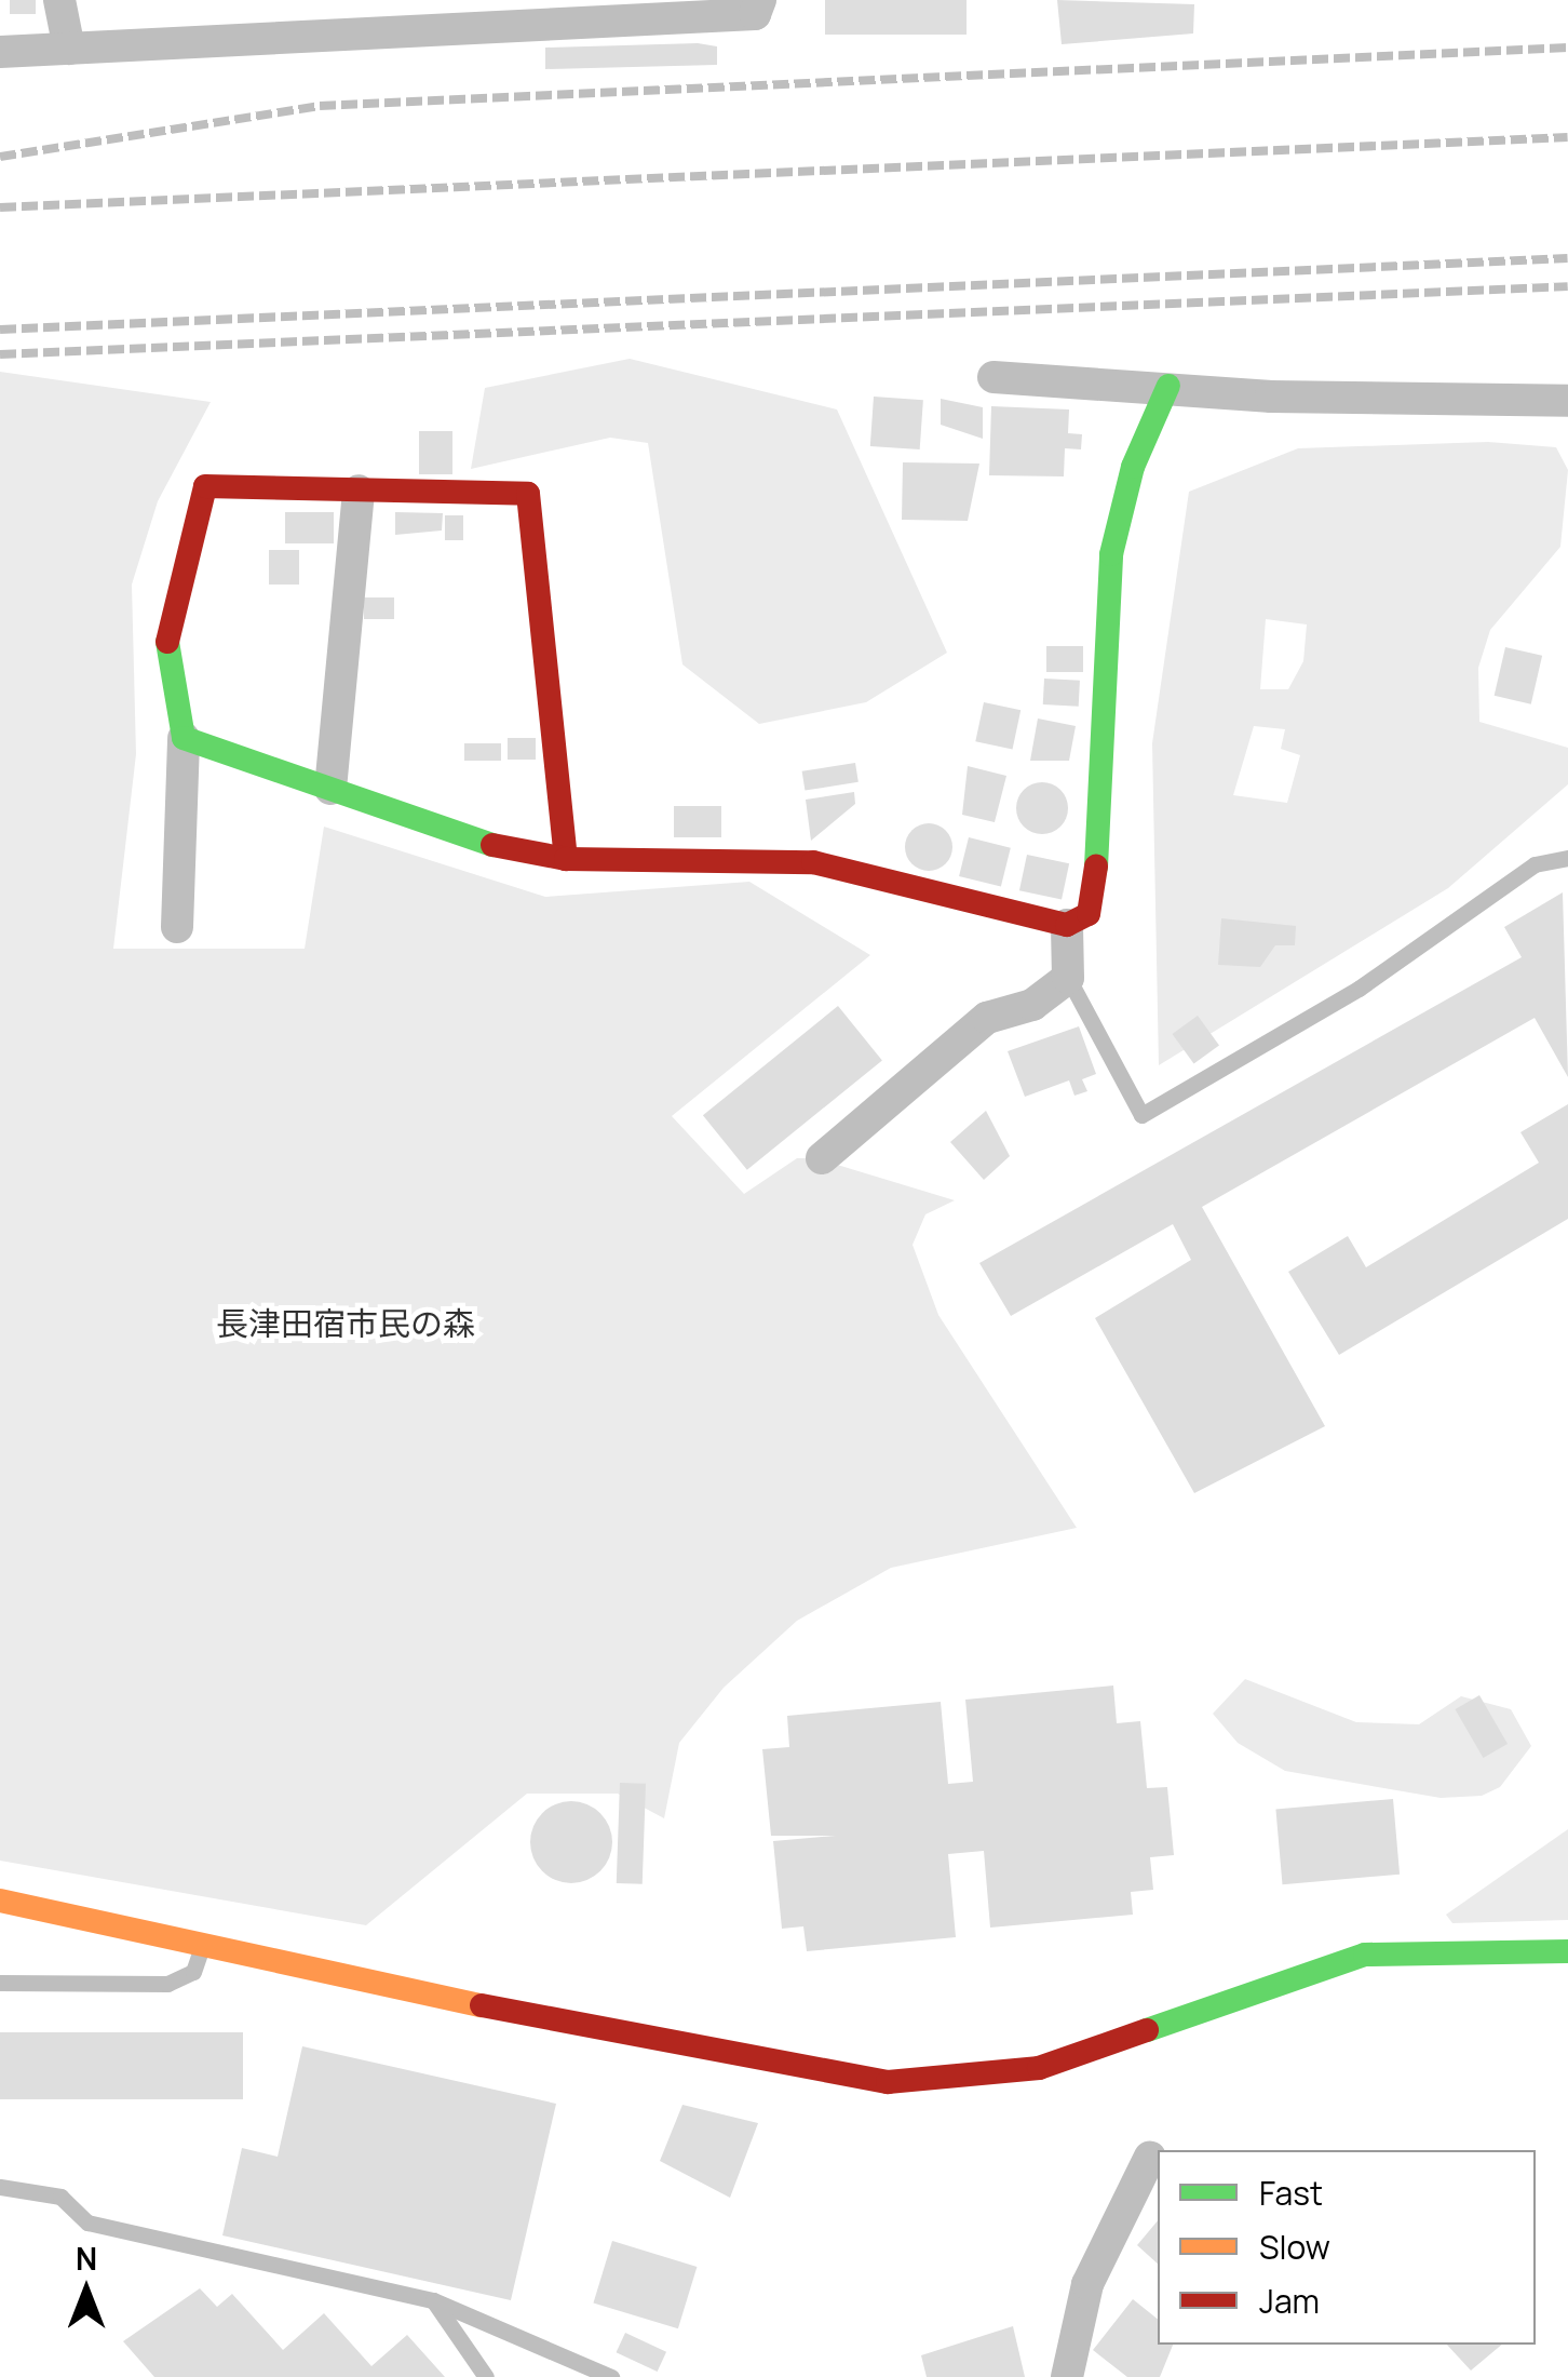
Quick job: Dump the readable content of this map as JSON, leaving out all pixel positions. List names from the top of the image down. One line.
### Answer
{"parks":["長津田宿市民の森"],"legend":["Fast","Slow","Jam"],"north":"top"}
